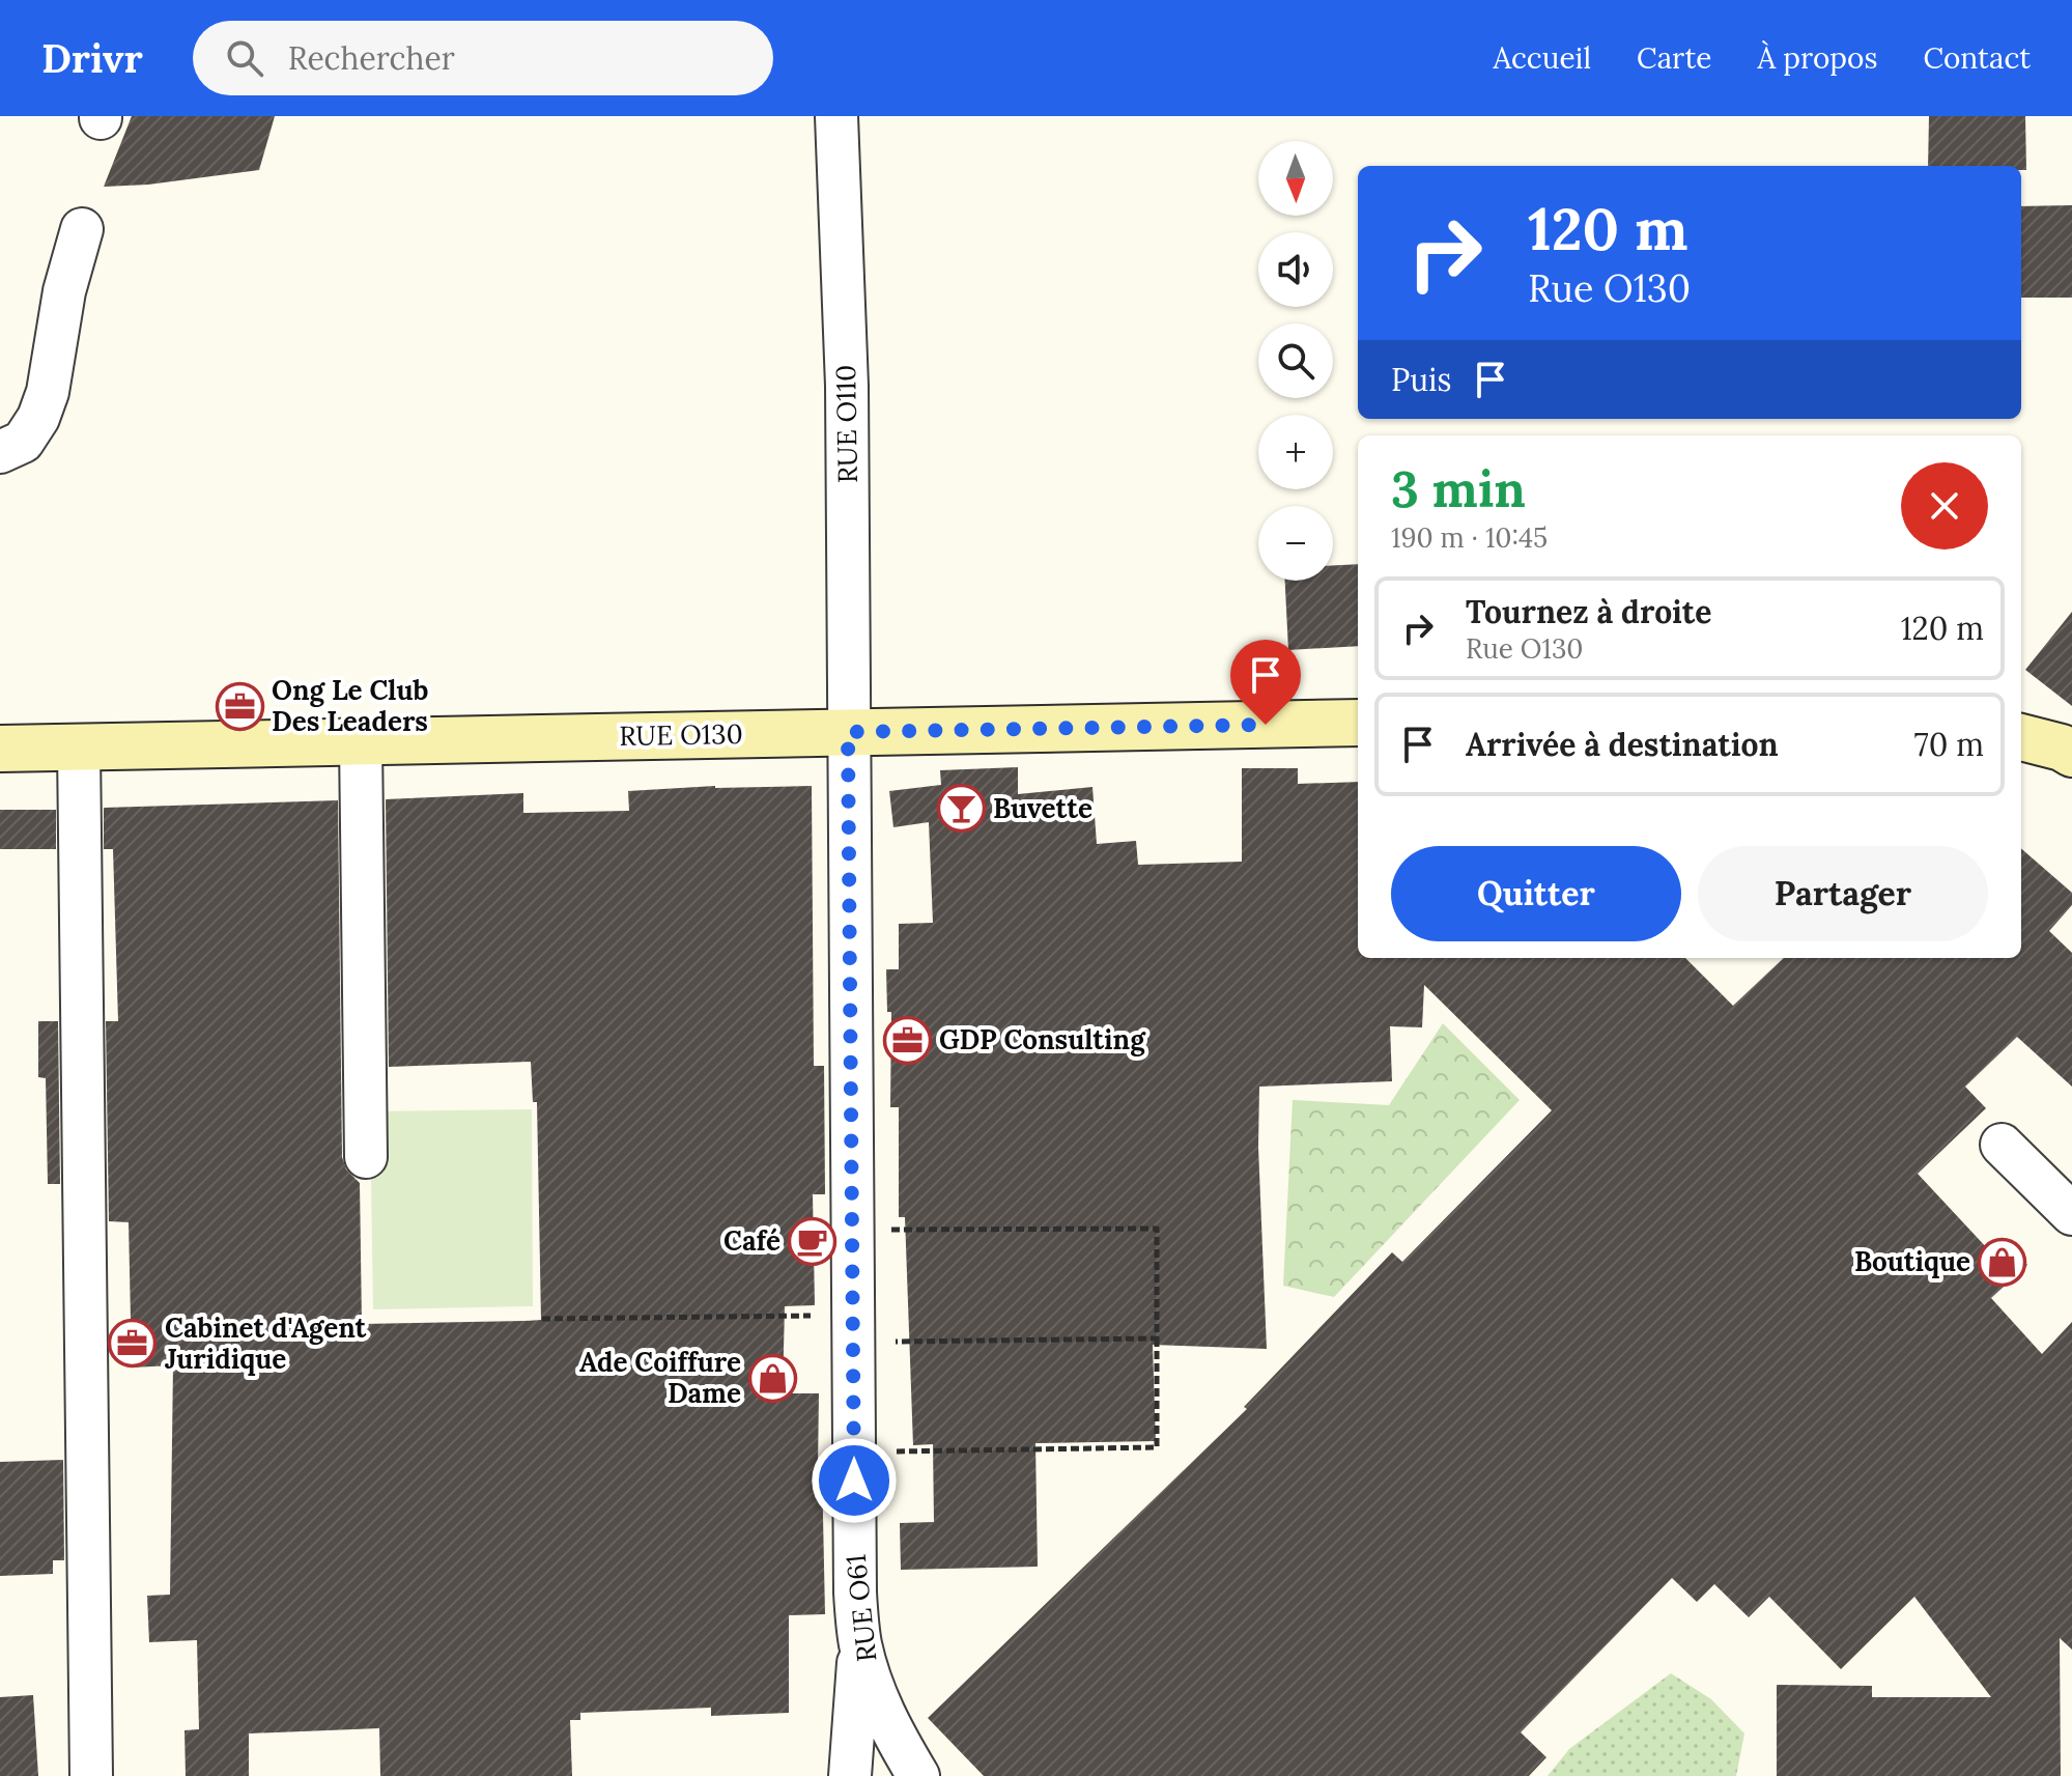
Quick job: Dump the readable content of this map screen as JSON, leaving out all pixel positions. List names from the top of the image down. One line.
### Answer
{"streets":{"street":["RUE O110","RUE O130","RUE O61"]},"crossings":[["RUE O110","RUE O130"],["RUE O110","RUE O61"],["RUE O130","RUE O61"]],"places":{"office":["Ong Le Club Des Leaders","GDP Consulting","Cabinet d'Agent Juridique"],"bar":["Buvette"],"cafe":["Café"],"shop":["Boutique","Ade Coiffure Dame"]},"north":"bottom","page":{"header":"Drivr","search":"Rechercher","nav":["Accueil","Carte","À propos","Contact"],"map_buttons":["+","−"],"turn":["120 m","Rue O130"],"then":"Puis","heading":["3 min","190 m · 10:45"],"list":[{"name":"Tournez à droite","note":"Rue O130","value":"120 m"},{"name":"Arrivée à destination","value":"70 m"}],"buttons":["Quitter","Partager"]}}
